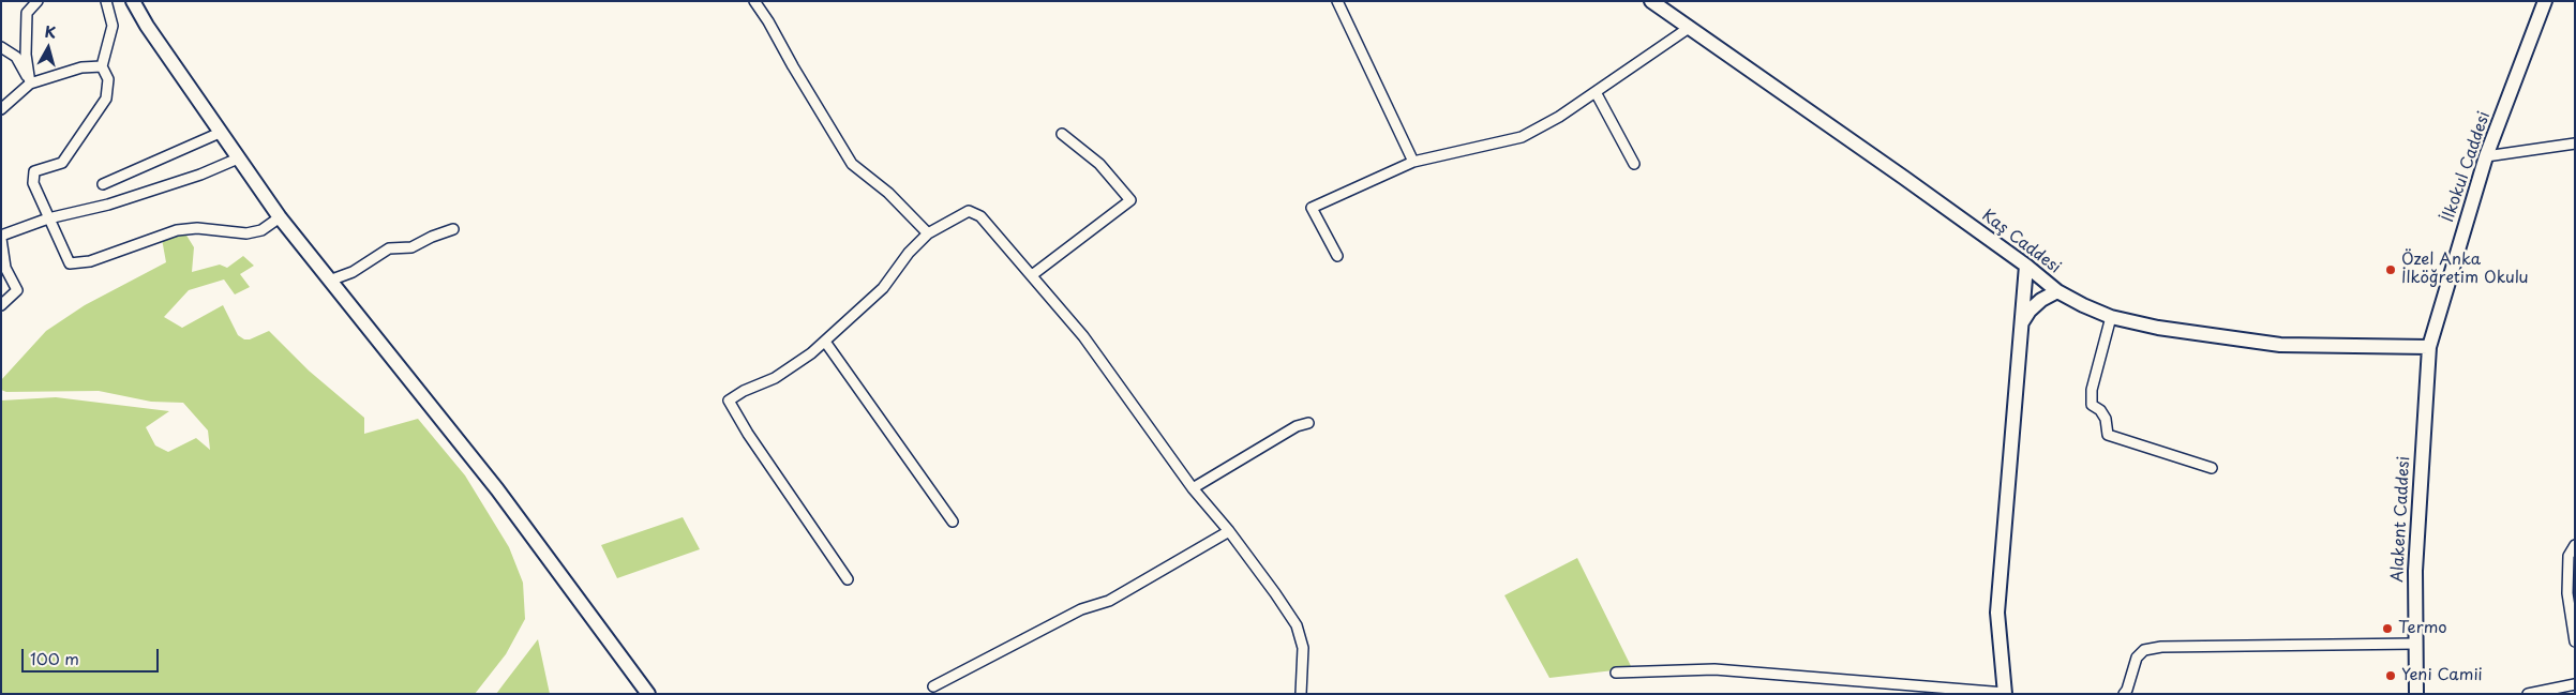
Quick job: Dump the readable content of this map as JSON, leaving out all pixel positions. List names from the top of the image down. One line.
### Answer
{"streets":{"street":["İlkokul Caddesi","Kaş Caddesi","Alakent Caddesi"]},"crossings":[["İlkokul Caddesi","Kaş Caddesi"],["İlkokul Caddesi","Alakent Caddesi"],["Kaş Caddesi","Alakent Caddesi"]],"places":["Özel Anka İlköğretim Okulu","Termo","Yeni Camii"],"scale_bar":"100 m","north":"top"}
